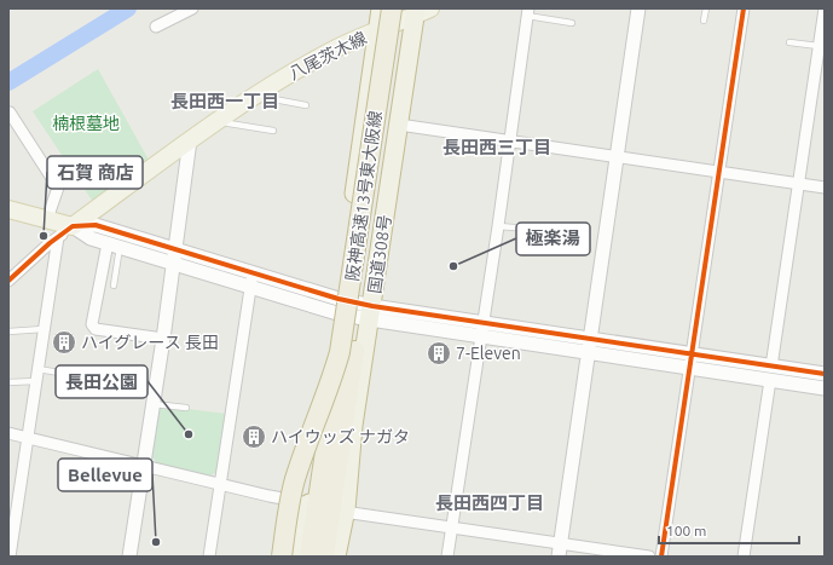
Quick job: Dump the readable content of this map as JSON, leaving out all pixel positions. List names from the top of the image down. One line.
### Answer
{"streets":{"highway":["阪神高速13号東大阪線","国道308号"],"main road":["八尾茨木線"]},"crossings":[["八尾茨木線","阪神高速13号東大阪線"],["八尾茨木線","国道308号"],["阪神高速13号東大阪線","国道308号"]],"districts":["長田西一丁目","長田西三丁目","長田西四丁目"],"parks":["楠根墓地"],"places":{"other":["石賀 商店","極楽湯","長田公園","Bellevue"],"building":["ハイグレース 長田","7-Eleven","ハイウッズ ナガタ"]},"scale_bar":"100 m"}
